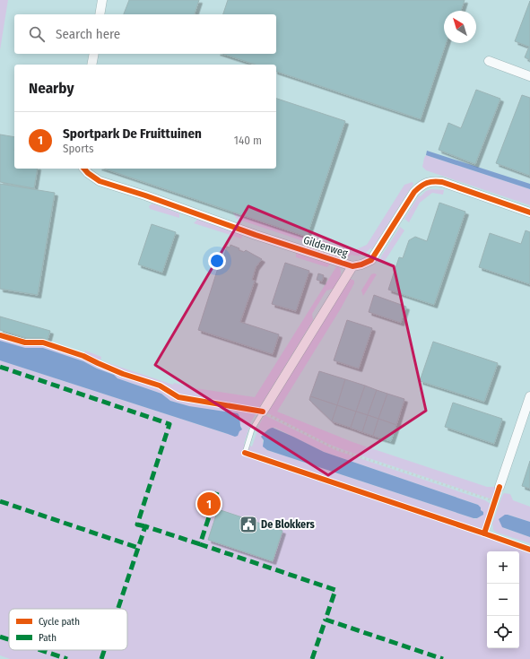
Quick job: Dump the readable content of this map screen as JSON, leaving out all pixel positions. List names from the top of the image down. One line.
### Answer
{"streets":{"street":["Gildenweg"]},"places":{"public building":["De Blokkers"]},"legend":["Cycle path","Path"],"north":"top left","page":{"search":"Search here","heading":"Nearby","list":[{"mark":"1","name":"Sportpark De Fruittuinen","note":"Sports","value":"140 m"}],"pins":"1","map_buttons":["+","−"]}}
